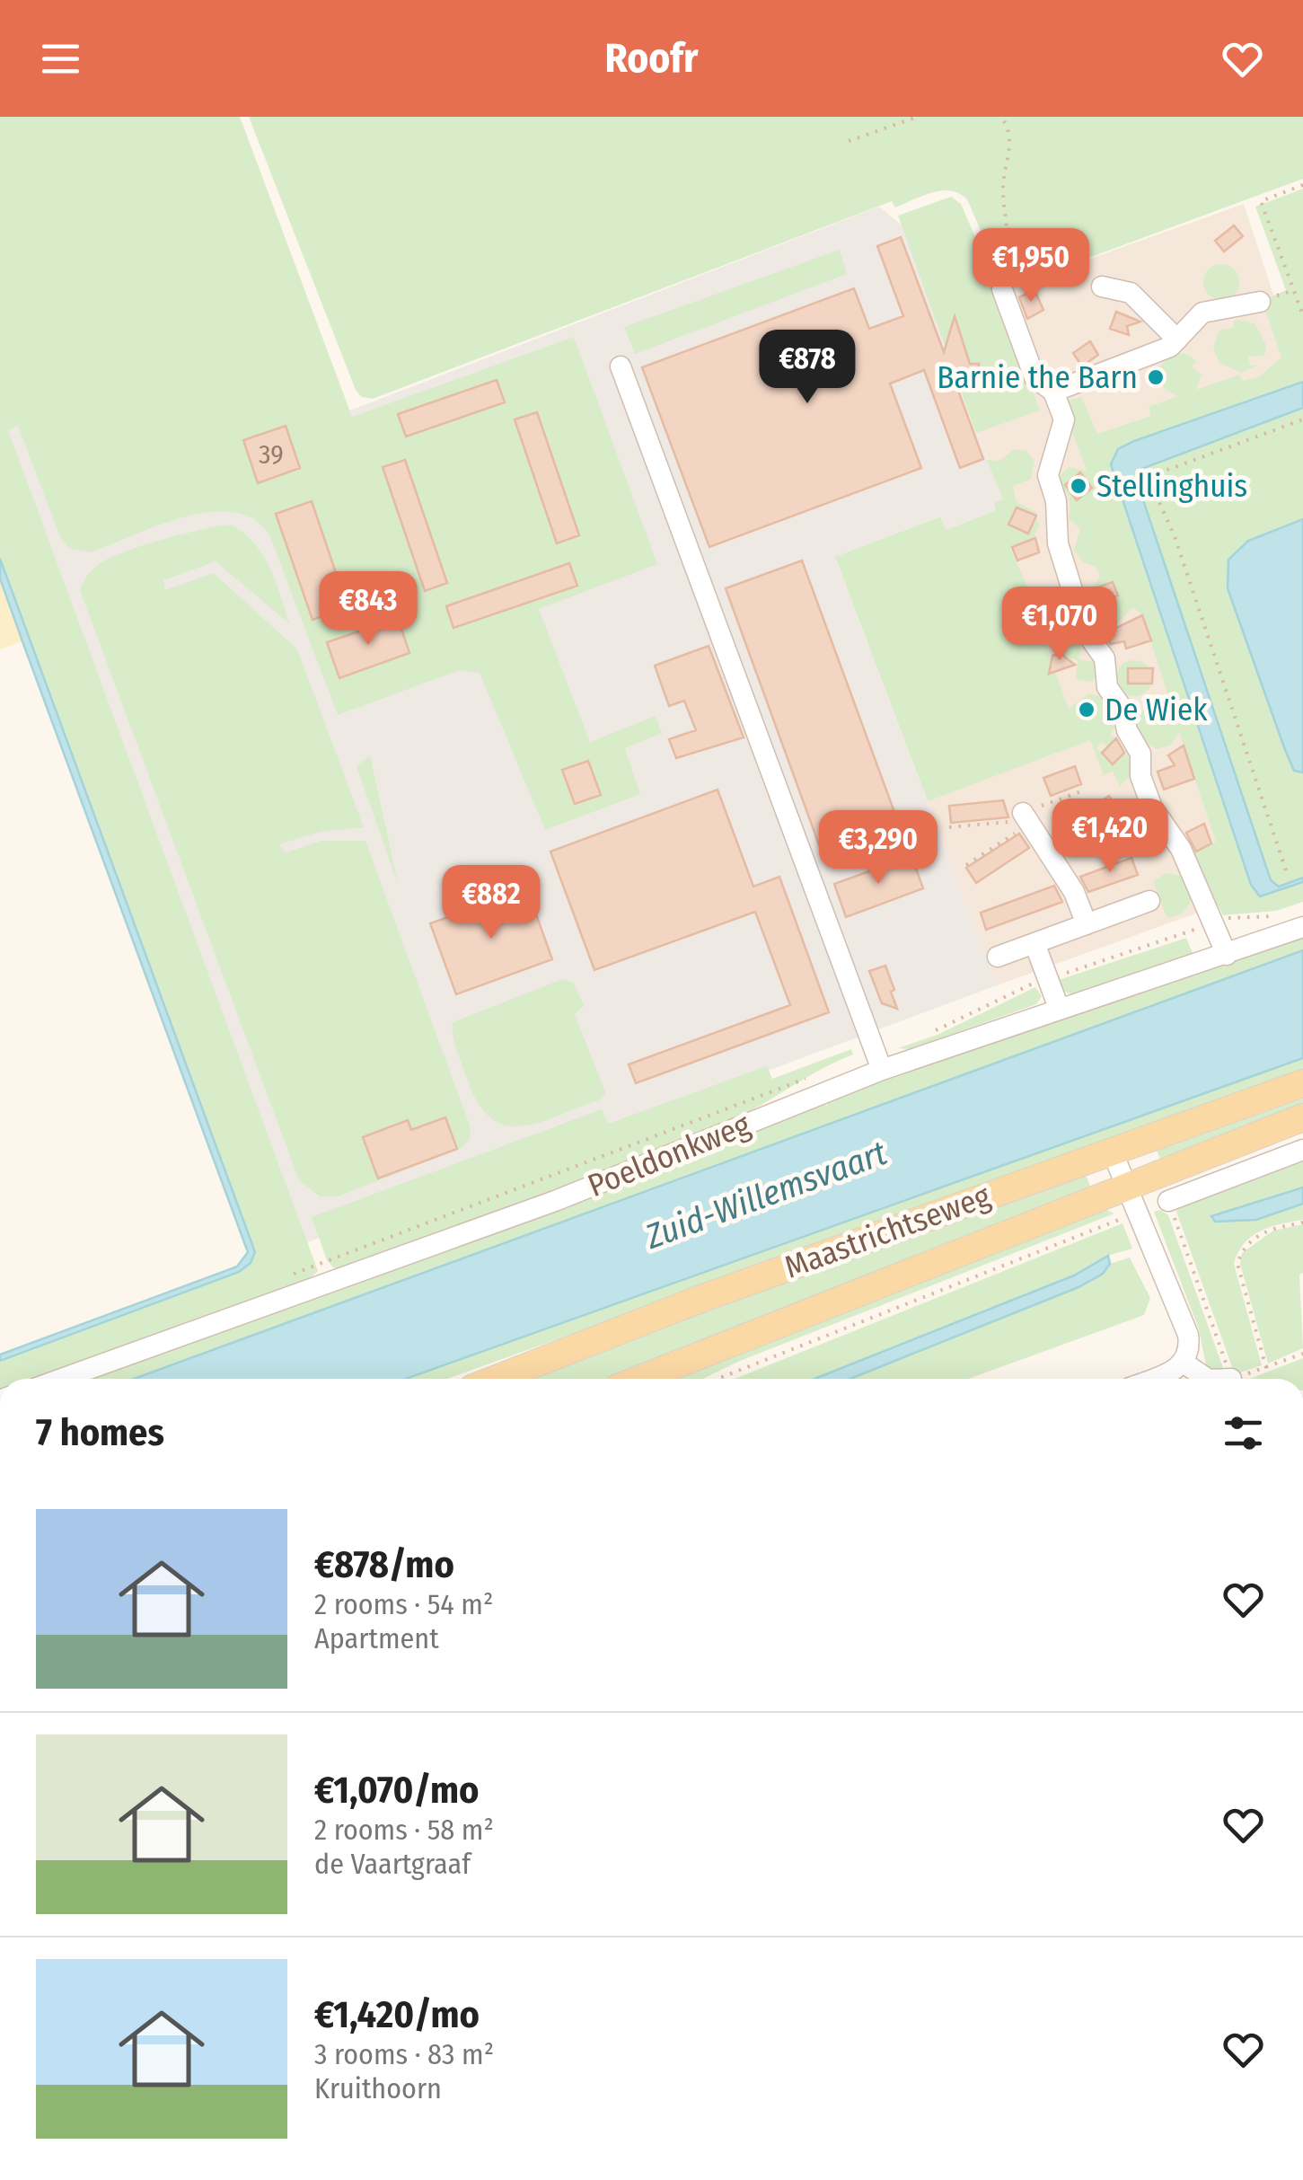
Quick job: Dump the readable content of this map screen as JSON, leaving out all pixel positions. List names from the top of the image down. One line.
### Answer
{"streets":{"main road":["Maastrichtseweg"],"street":["Poeldonkweg"]},"water":["Zuid-Willemsvaart"],"places":["Barnie the Barn","Stellinghuis","De Wiek"],"house_numbers":["39"],"page":{"header":"Roofr","price":["€1,950","€878","€843","€1,070","€1,420","€3,290","€882"],"heading":"7 homes","list":[{"name":"€878/mo","note":"2 rooms · 54 m² · Apartment"},{"name":"€1,070/mo","note":"2 rooms · 58 m² · de Vaartgraaf"},{"name":"€1,420/mo","note":"3 rooms · 83 m² · Kruithoorn"}]}}
